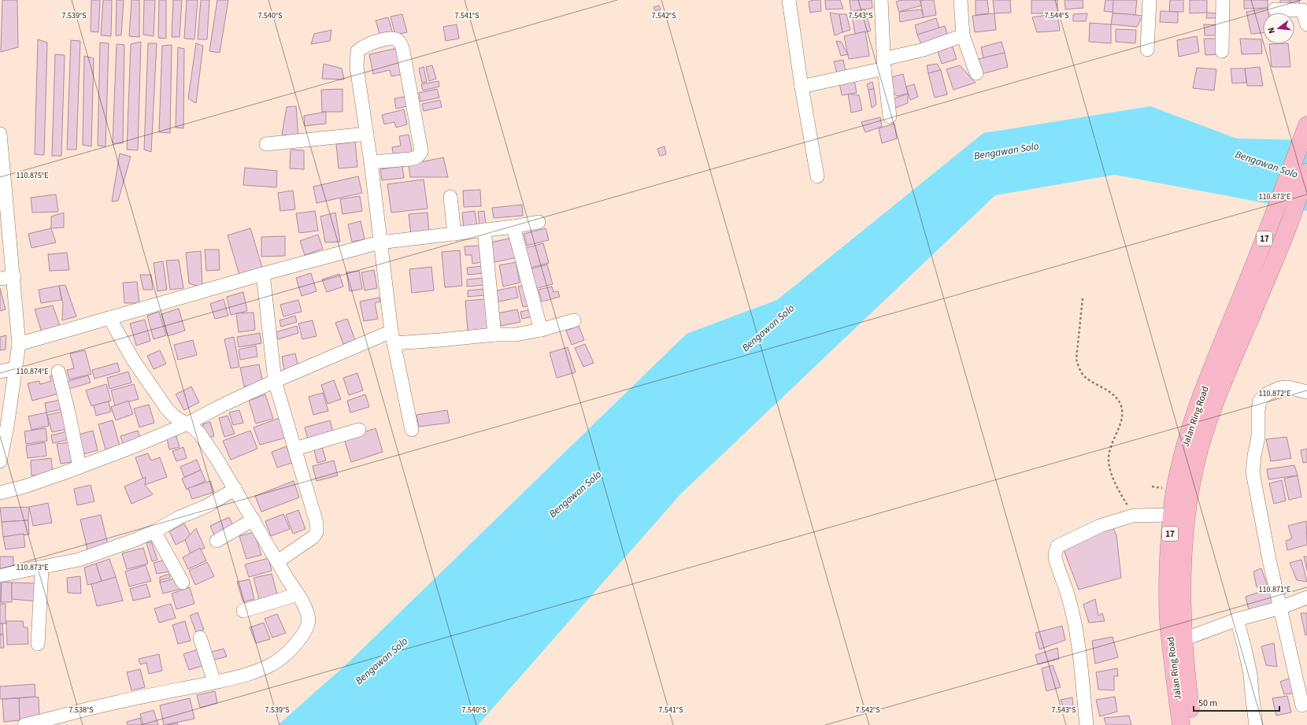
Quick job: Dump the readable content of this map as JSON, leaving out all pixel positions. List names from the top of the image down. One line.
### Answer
{"streets":{"highway":["17","Jalan Ring Road"]},"water":["Bengawan Solo"],"scale_bar":"50 m","north":"left","coordinates":["7.539°S","7.540°S","7.541°S","7.542°S","7.543°S","7.544°S","110.875°E","110.873°E","110.874°E","110.872°E","110.871°E","7.538°S"]}
